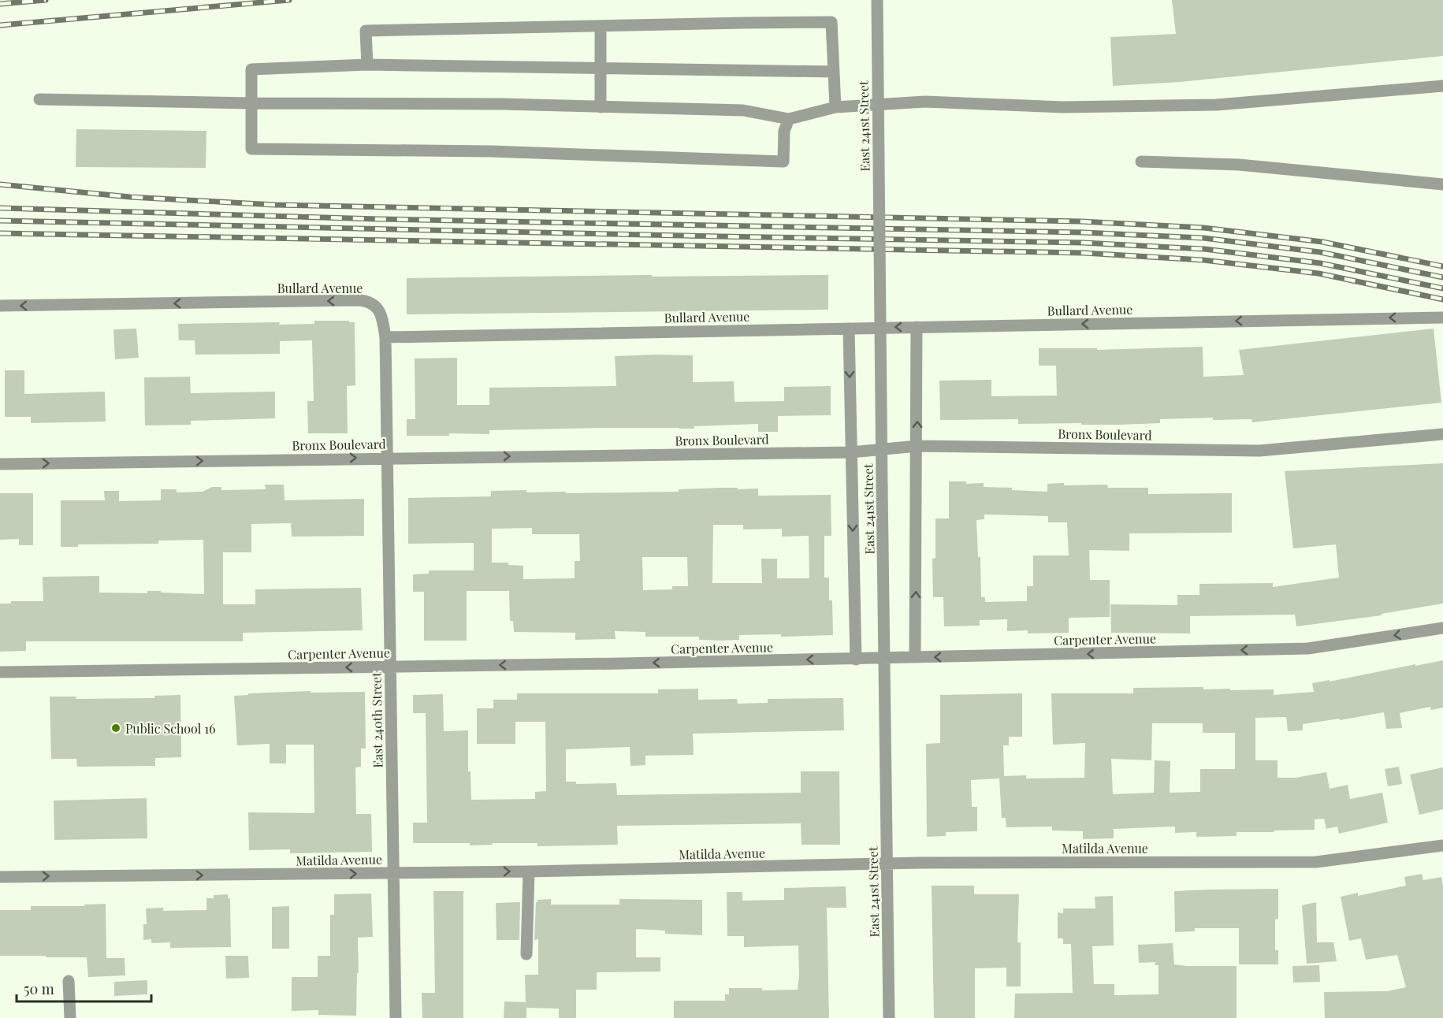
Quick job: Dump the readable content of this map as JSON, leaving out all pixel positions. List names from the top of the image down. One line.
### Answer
{"streets":{"street":["East 241st Street","Bullard Avenue","Bronx Boulevard","Carpenter Avenue","East 240th Street","Matilda Avenue"]},"crossings":[["East 241st Street","Bullard Avenue"],["East 241st Street","Bronx Boulevard"],["East 241st Street","Carpenter Avenue"],["East 241st Street","Matilda Avenue"],["Bullard Avenue","East 240th Street"],["Bronx Boulevard","East 240th Street"],["Carpenter Avenue","East 240th Street"],["East 240th Street","Matilda Avenue"]],"one_way":["Bullard Avenue","Bronx Boulevard","Carpenter Avenue","Matilda Avenue"],"places":["Public School 16"],"scale_bar":"50 m"}
